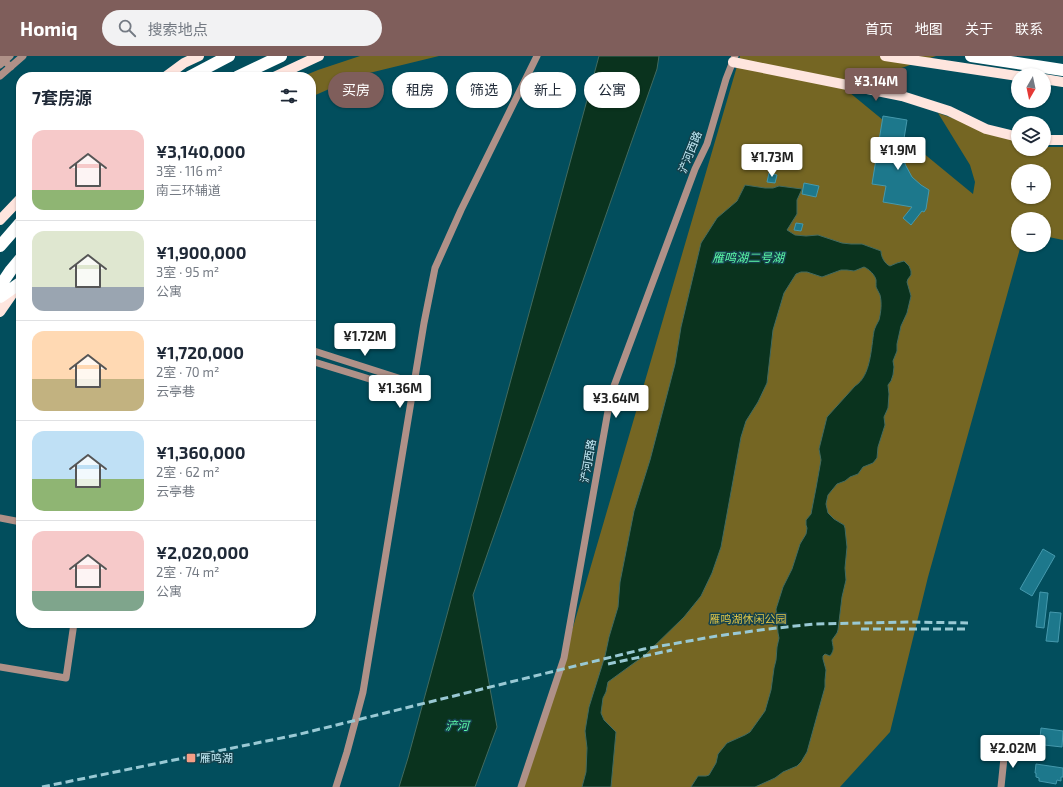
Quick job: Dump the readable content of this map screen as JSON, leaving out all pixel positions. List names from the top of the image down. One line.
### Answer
{"streets":{"street":["浐河西路"]},"water":["雁鸣湖二号湖","浐河"],"parks":["雁鸣湖休闲公园"],"places":{"transit":["雁鸣湖"]},"north":"bottom","page":{"header":"Homiq","search":"搜索地点","nav":["首页","地图","关于","联系"],"map_buttons":["+","−"],"price":["¥3.14M","¥1.9M","¥1.73M","¥1.72M","¥1.36M","¥3.64M","¥2.02M"],"chip":["买房","租房","筛选","新上","公寓"],"heading":"7套房源","list":[{"name":"¥3,140,000","note":"3室 · 116 m² · 南三环辅道"},{"name":"¥1,900,000","note":"3室 · 95 m² · 公寓"},{"name":"¥1,720,000","note":"2室 · 70 m² · 云亭巷"},{"name":"¥1,360,000","note":"2室 · 62 m² · 云亭巷"},{"name":"¥2,020,000","note":"2室 · 74 m² · 公寓"}]}}
